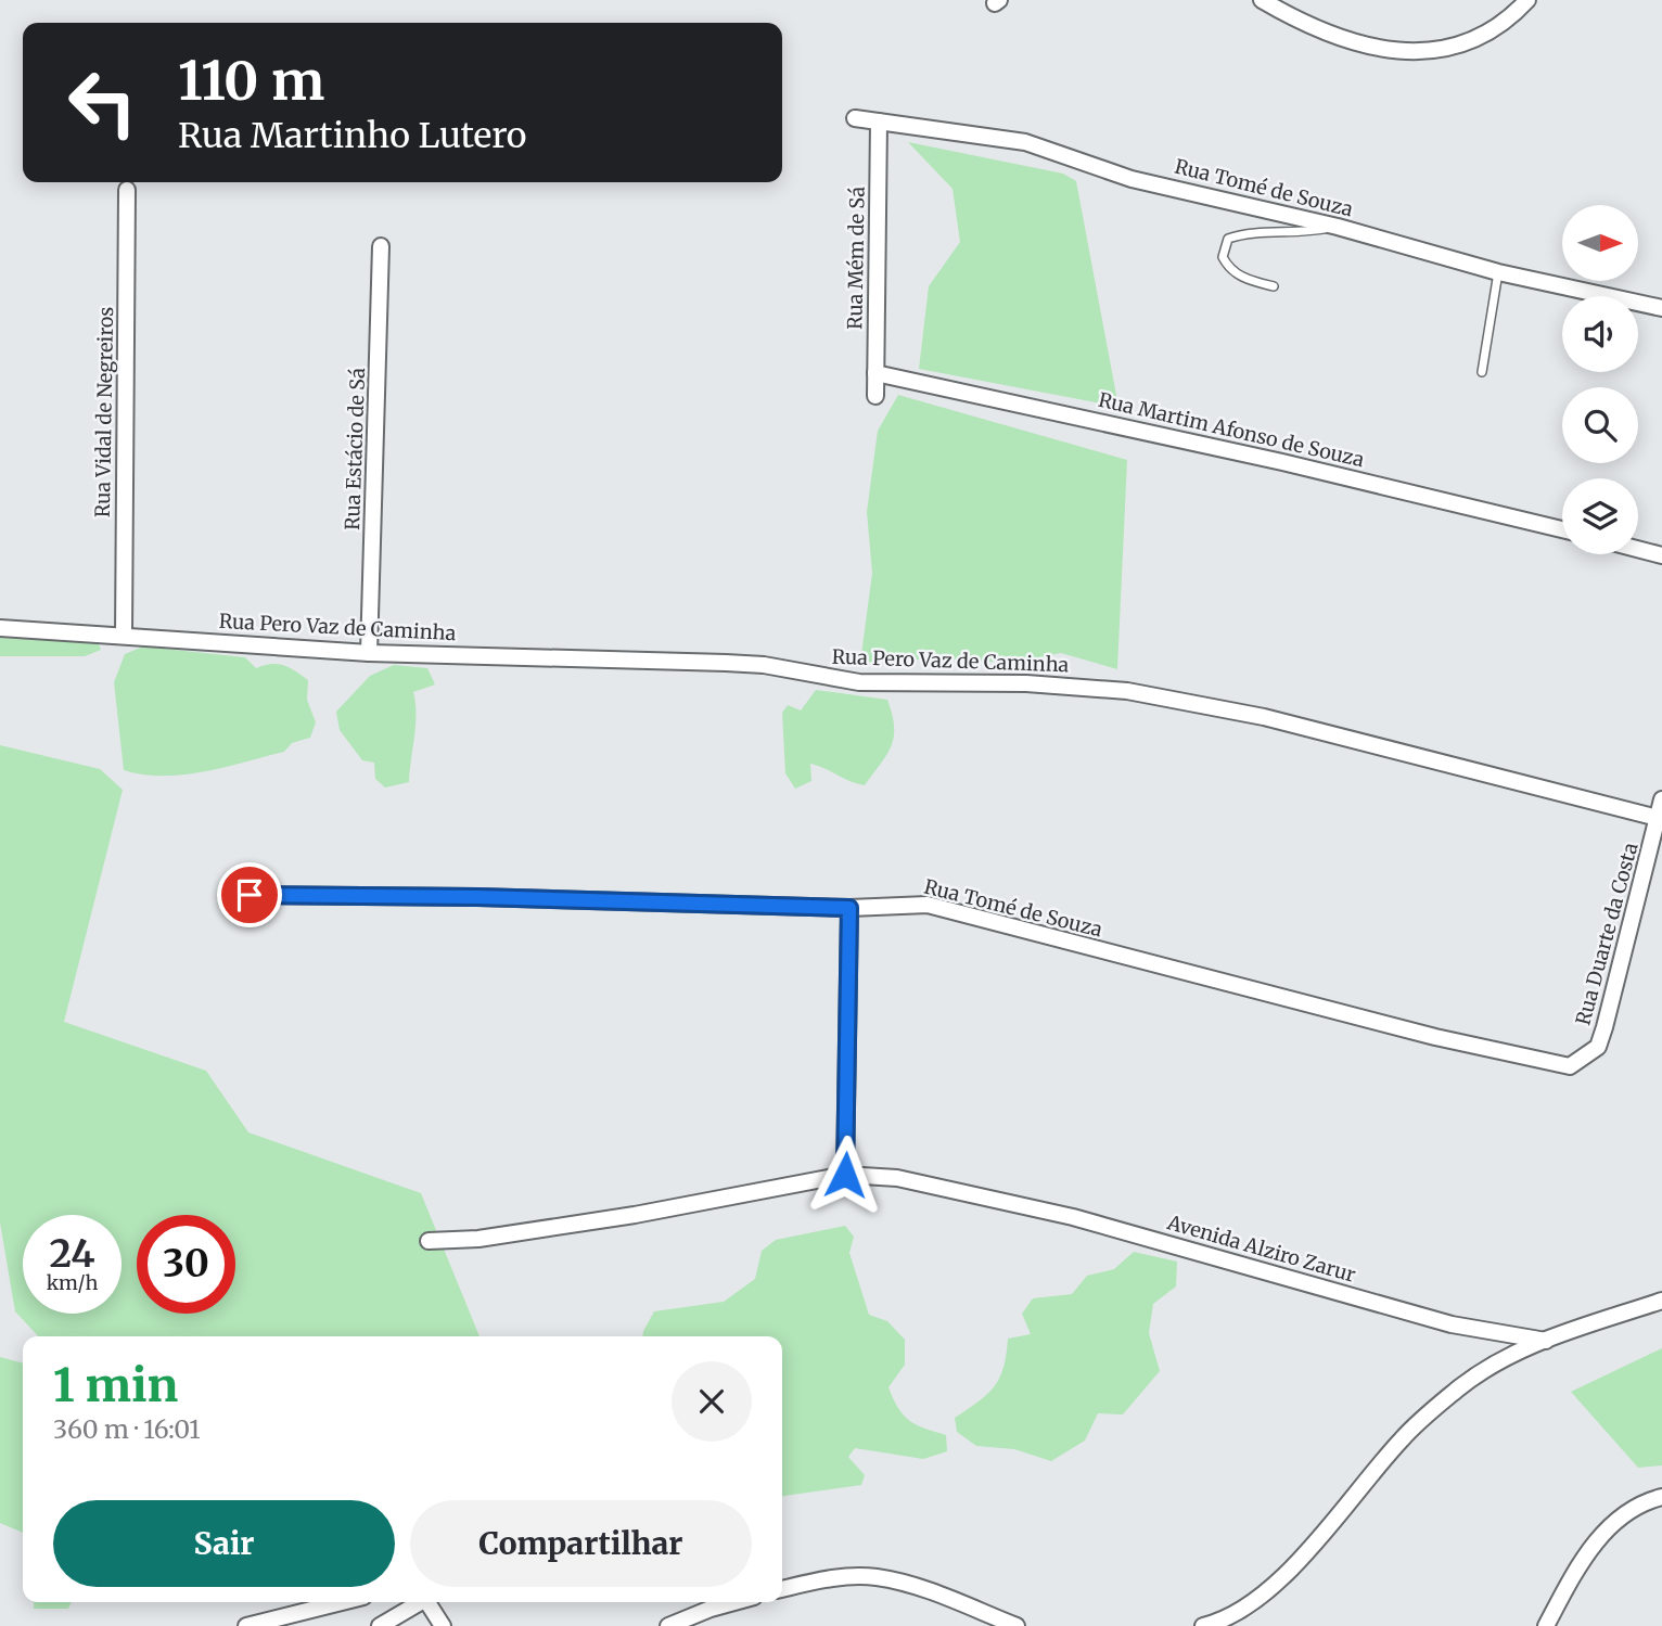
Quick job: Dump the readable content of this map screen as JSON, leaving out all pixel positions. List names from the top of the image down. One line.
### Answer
{"streets":{"street":["Rua Tomé de Souza","Rua Mém de Sá","Rua Vidal de Negreiros","Rua Martim Afonso de Souza","Rua Estácio de Sá","Rua Pero Vaz de Caminha","Rua Duarte da Costa","Avenida Alziro Zarur"]},"crossings":[["Rua Tomé de Souza","Rua Mém de Sá"],["Rua Tomé de Souza","Rua Duarte da Costa"],["Rua Mém de Sá","Rua Martim Afonso de Souza"],["Rua Vidal de Negreiros","Rua Pero Vaz de Caminha"],["Rua Estácio de Sá","Rua Pero Vaz de Caminha"],["Rua Pero Vaz de Caminha","Rua Duarte da Costa"]],"north":"right","page":{"turn":["110 m","Rua Martinho Lutero"],"speed":"24 km/h","limit":"30","heading":["1 min","360 m · 16:01"],"buttons":["Sair","Compartilhar"]}}
